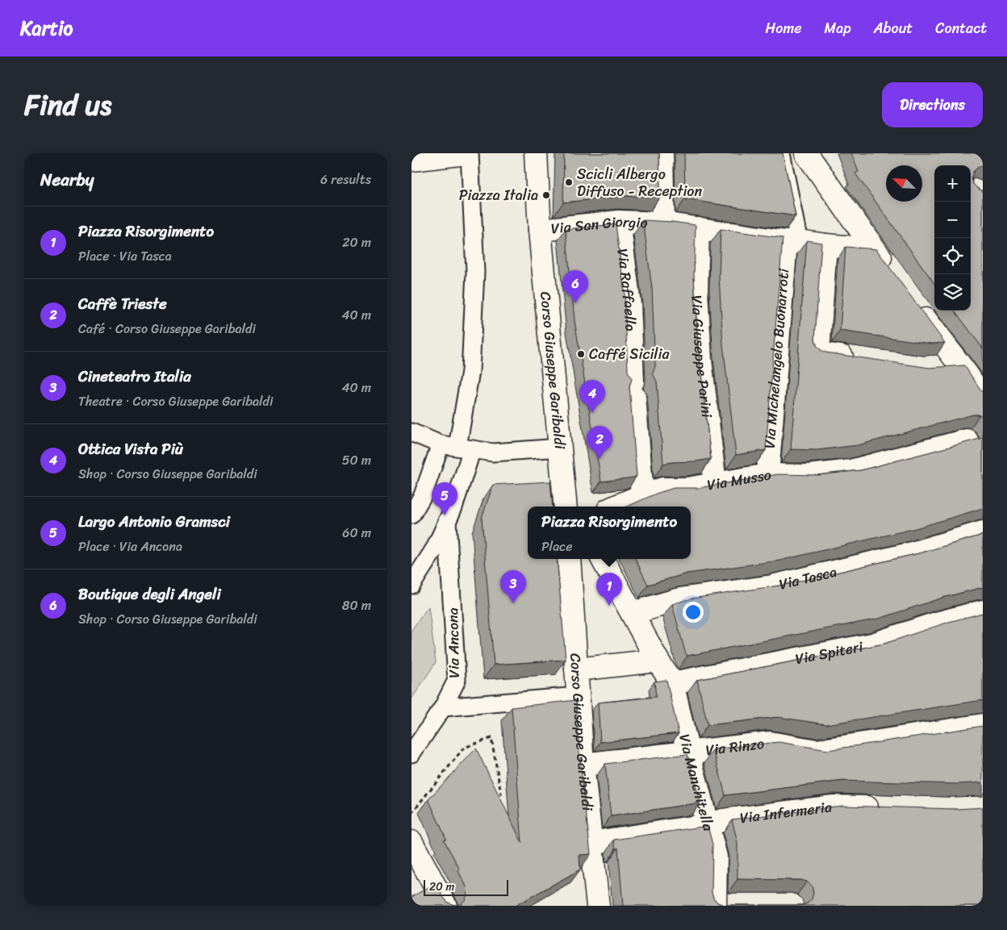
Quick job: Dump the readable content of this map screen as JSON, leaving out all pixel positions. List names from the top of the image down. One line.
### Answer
{"streets":{"street":["Via San Giorgio","Via Raffaello","Via Giuseppe Parini","Via Michelangelo Buonarroti","Corso Giuseppe Garibaldi","Via Musso","Via Tasca","Via Ancona","Via Spiteri","Via Rinzo","Via Manchitella","Via Infermeria"]},"crossings":[["Via San Giorgio","Via Raffaello"],["Via San Giorgio","Via Giuseppe Parini"],["Via San Giorgio","Via Michelangelo Buonarroti"],["Via San Giorgio","Corso Giuseppe Garibaldi"],["Via Raffaello","Via Musso"],["Via Giuseppe Parini","Via Musso"],["Via Michelangelo Buonarroti","Via Musso"],["Corso Giuseppe Garibaldi","Via Rinzo"],["Corso Giuseppe Garibaldi","Via Infermeria"],["Via Tasca","Via Manchitella"],["Via Spiteri","Via Manchitella"],["Via Rinzo","Via Manchitella"],["Via Manchitella","Via Infermeria"]],"places":["Scicli Albergo Diffuso - Reception","Piazza Italia","Caffé Sicilia"],"scale_bar":"20 m","north":"top left","page":{"header":"Kartio","nav":["Home","Map","About","Contact"],"title":"Find us","buttons":"Directions","heading":["Nearby","6 results"],"map_buttons":["+","−"],"list":[{"mark":"1","name":"Piazza Risorgimento","note":"Place · Via Tasca","value":"20 m"},{"mark":"2","name":"Caffè Trieste","note":"Café · Corso Giuseppe Garibaldi","value":"40 m"},{"mark":"3","name":"Cineteatro Italia","note":"Theatre · Corso Giuseppe Garibaldi","value":"40 m"},{"mark":"4","name":"Ottica Vista Più","note":"Shop · Corso Giuseppe Garibaldi","value":"50 m"},{"mark":"5","name":"Largo Antonio Gramsci","note":"Place · Via Ancona","value":"60 m"},{"mark":"6","name":"Boutique degli Angeli","note":"Shop · Corso Giuseppe Garibaldi","value":"80 m"}],"pins":["6","4","2","5","3","1"],"popup":["Piazza Risorgimento","Place"],"scale":"20 m"}}
